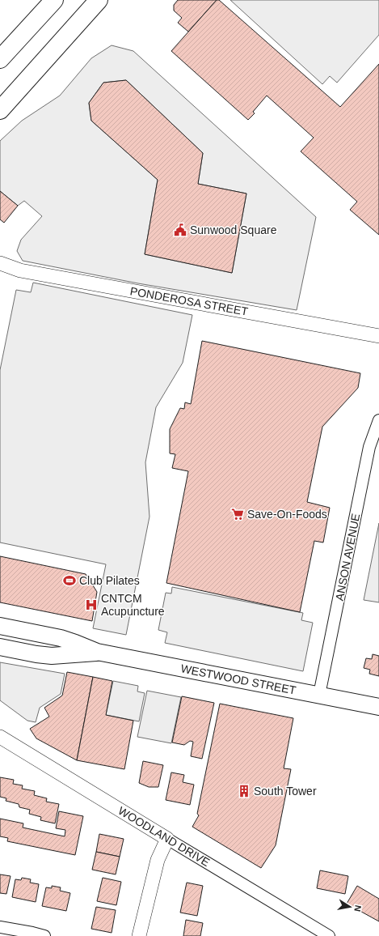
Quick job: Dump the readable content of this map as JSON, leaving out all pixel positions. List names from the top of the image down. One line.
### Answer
{"streets":{"main road":["WESTWOOD STREET"],"street":["PONDEROSA STREET","ANSON AVENUE","WOODLAND DRIVE"]},"crossings":[["ANSON AVENUE","WESTWOOD STREET"]],"places":{"public building":["Sunwood Square"],"supermarket":["Save-On-Foods"],"sports":["Club Pilates"],"hospital":["CNTCM Acupuncture"],"building":["South Tower"]},"north":"right"}
